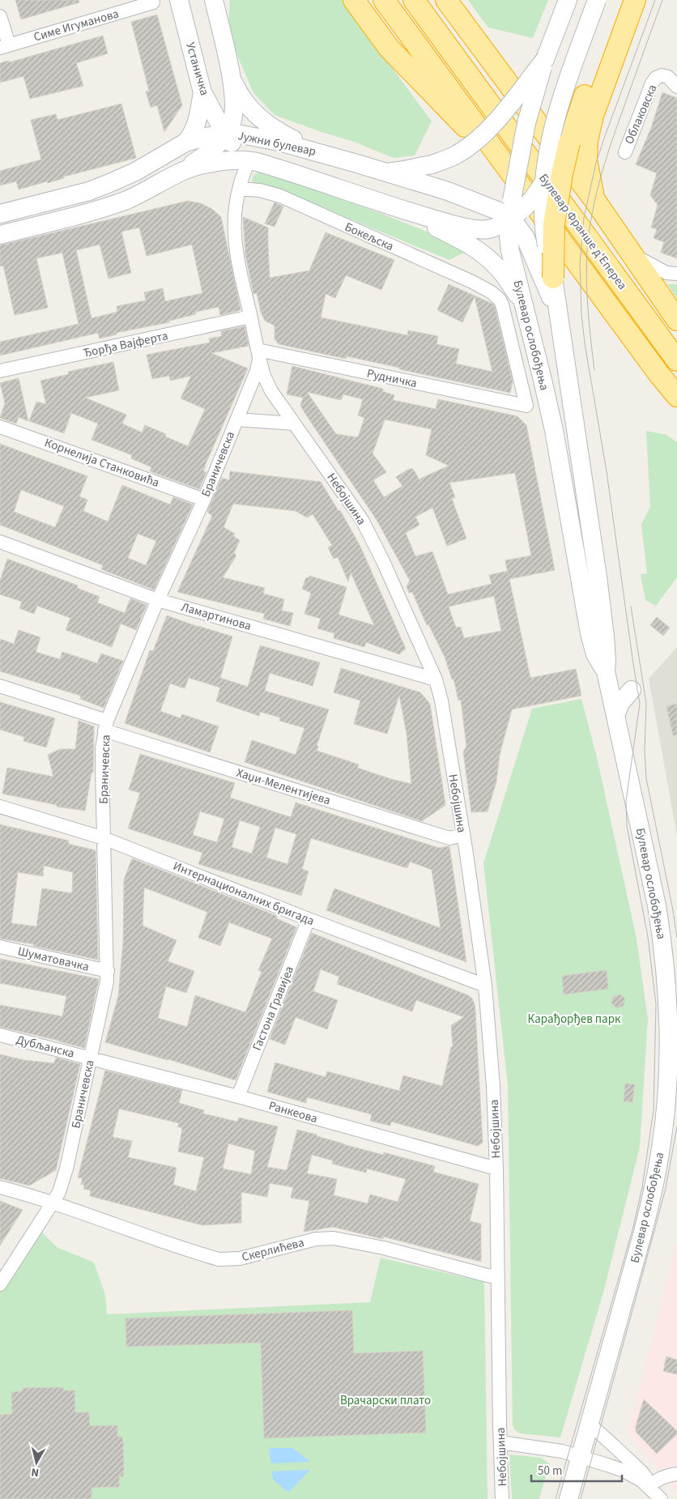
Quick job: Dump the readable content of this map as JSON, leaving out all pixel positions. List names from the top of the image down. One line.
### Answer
{"streets":{"highway":["Булевар Франше д'Епереа"],"main road":["Устаничка","Јужни булевар","Булевар ослобођења"],"street":["Симе Игуманова","Облаковска","Бокељска","Ђорђа Вајферта","Рудничка","Корнелија Станковића","Браничевска","Небојшина","Ламартинова","Хаџи-Мелентијева","Интернационалних бригада","Шуматовачка","Гастона Гравијеа","Дубљанска","Ранкеова","Скерлићева"]},"crossings":[["Устаничка","Јужни булевар"],["Устаничка","Небојшина"],["Јужни булевар","Булевар ослобођења"],["Јужни булевар","Небојшина"],["Бокељска","Булевар ослобођења"],["Бокељска","Небојшина"],["Булевар ослобођења","Рудничка"],["Ђорђа Вајферта","Небојшина"],["Рудничка","Браничевска"],["Рудничка","Небојшина"],["Корнелија Станковића","Браничевска"],["Браничевска","Небојшина"],["Браничевска","Ламартинова"],["Браничевска","Хаџи-Мелентијева"],["Браничевска","Интернационалних бригада"],["Браничевска","Шуматовачка"],["Браничевска","Дубљанска"],["Браничевска","Ранкеова"],["Браничевска","Скерлићева"],["Небојшина","Ламартинова"],["Небојшина","Хаџи-Мелентијева"],["Небојшина","Интернационалних бригада"],["Небојшина","Ранкеова"],["Небојшина","Скерлићева"],["Интернационалних бригада","Гастона Гравијеа"],["Гастона Гравијеа","Ранкеова"],["Дубљанска","Ранкеова"]],"parks":["Карађорђев парк","Врачарски плато"],"scale_bar":"50 m","north":"bottom"}
